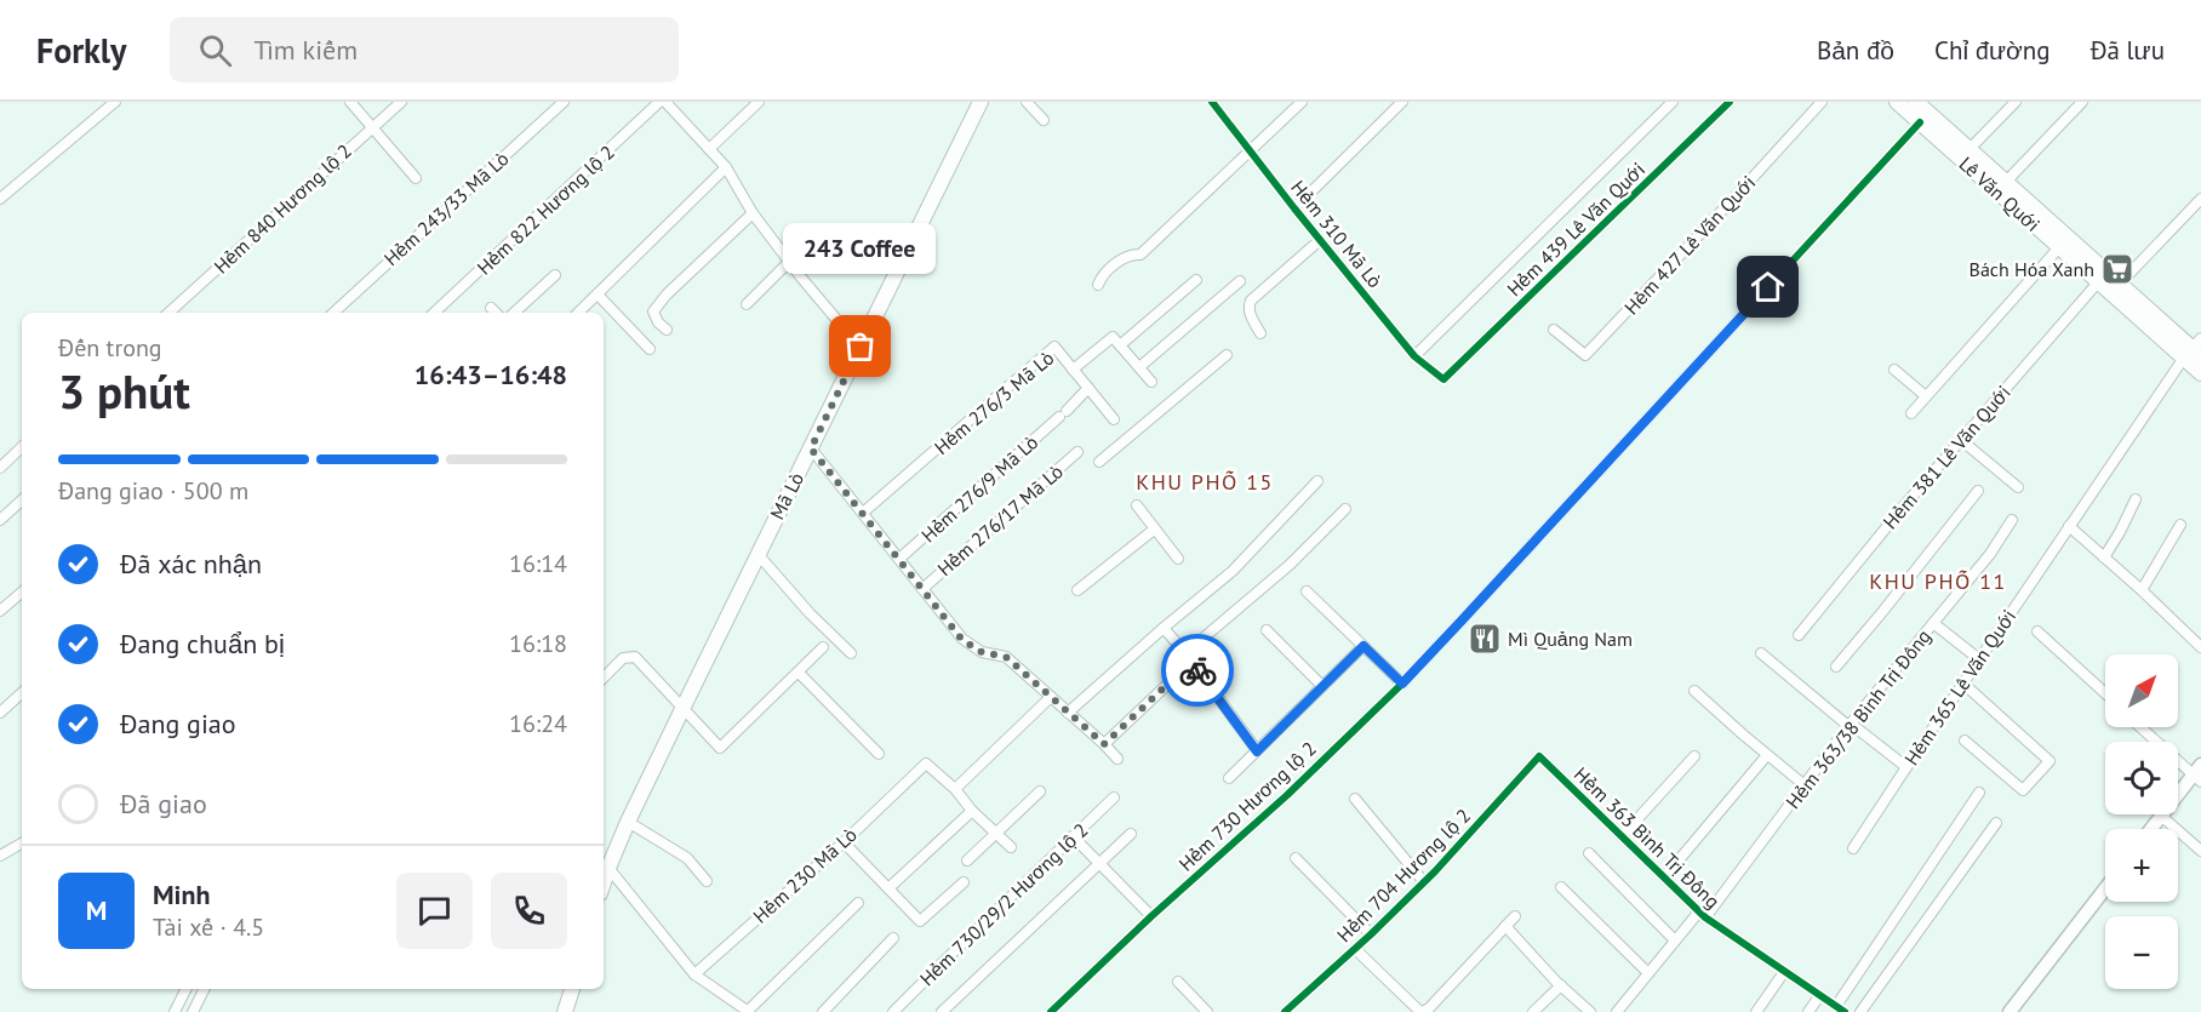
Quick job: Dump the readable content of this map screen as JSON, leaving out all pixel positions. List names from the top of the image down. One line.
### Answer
{"streets":{"main road":["Lê Văn Quới","Mã Lò"],"street":["Hẻm 840 Hương lộ 2","Hẻm 243/33 Mã Lò","Hẻm 822 Hương lộ 2","Hẻm 439 Lê Văn Quới","Hẻm 310 Mã Lò","Hẻm 427 Lê Văn Quới","Hẻm 276/3 Mã Lò","Hẻm 381 Lê Văn Quới","Hẻm 276/9 Mã Lò","Hẻm 276/17 Mã Lò","Hẻm 365 Lê Văn Quới","Hẻm 363/38 Bình Trị Đông","Hẻm 730 Hương lộ 2","Hẻm 363 Bình Trị Đông","Hẻm 230 Mã Lò","Hẻm 704 Hương lộ 2","Hẻm 730/29/2 Hương lộ 2"]},"crossings":[["Lê Văn Quới","Hẻm 381 Lê Văn Quới"],["Lê Văn Quới","Hẻm 365 Lê Văn Quới"],["Lê Văn Quới","Hẻm 730 Hương lộ 2"],["Hẻm 439 Lê Văn Quới","Hẻm 310 Mã Lò"],["Hẻm 276/3 Mã Lò","Hẻm 276/9 Mã Lò"],["Hẻm 363/38 Bình Trị Đông","Hẻm 363 Bình Trị Đông"],["Hẻm 363 Bình Trị Đông","Hẻm 704 Hương lộ 2"]],"districts":["KHU PHỐ 15","KHU PHỐ 11"],"places":{"supermarket":["Bách Hóa Xanh"],"other":["243 Coffee"],"restaurant":["Mì Quảng Nam"]},"north":"top right","page":{"header":"Forkly","search":"Tìm kiếm","nav":["Bản đồ","Chỉ đường","Đã lưu"],"bubble":"243 Coffee","heading":["3 phút","Đến trong","16:43–16:48"],"panel":["Minh","Tài xế · 4.5"],"bar":"Đang giao · 500 m","list":[["Đã xác nhận","16:14"],["Đang chuẩn bị","16:18"],["Đang giao","16:24"],"Đã giao"],"map_buttons":["+","−"],"round":"M"}}
